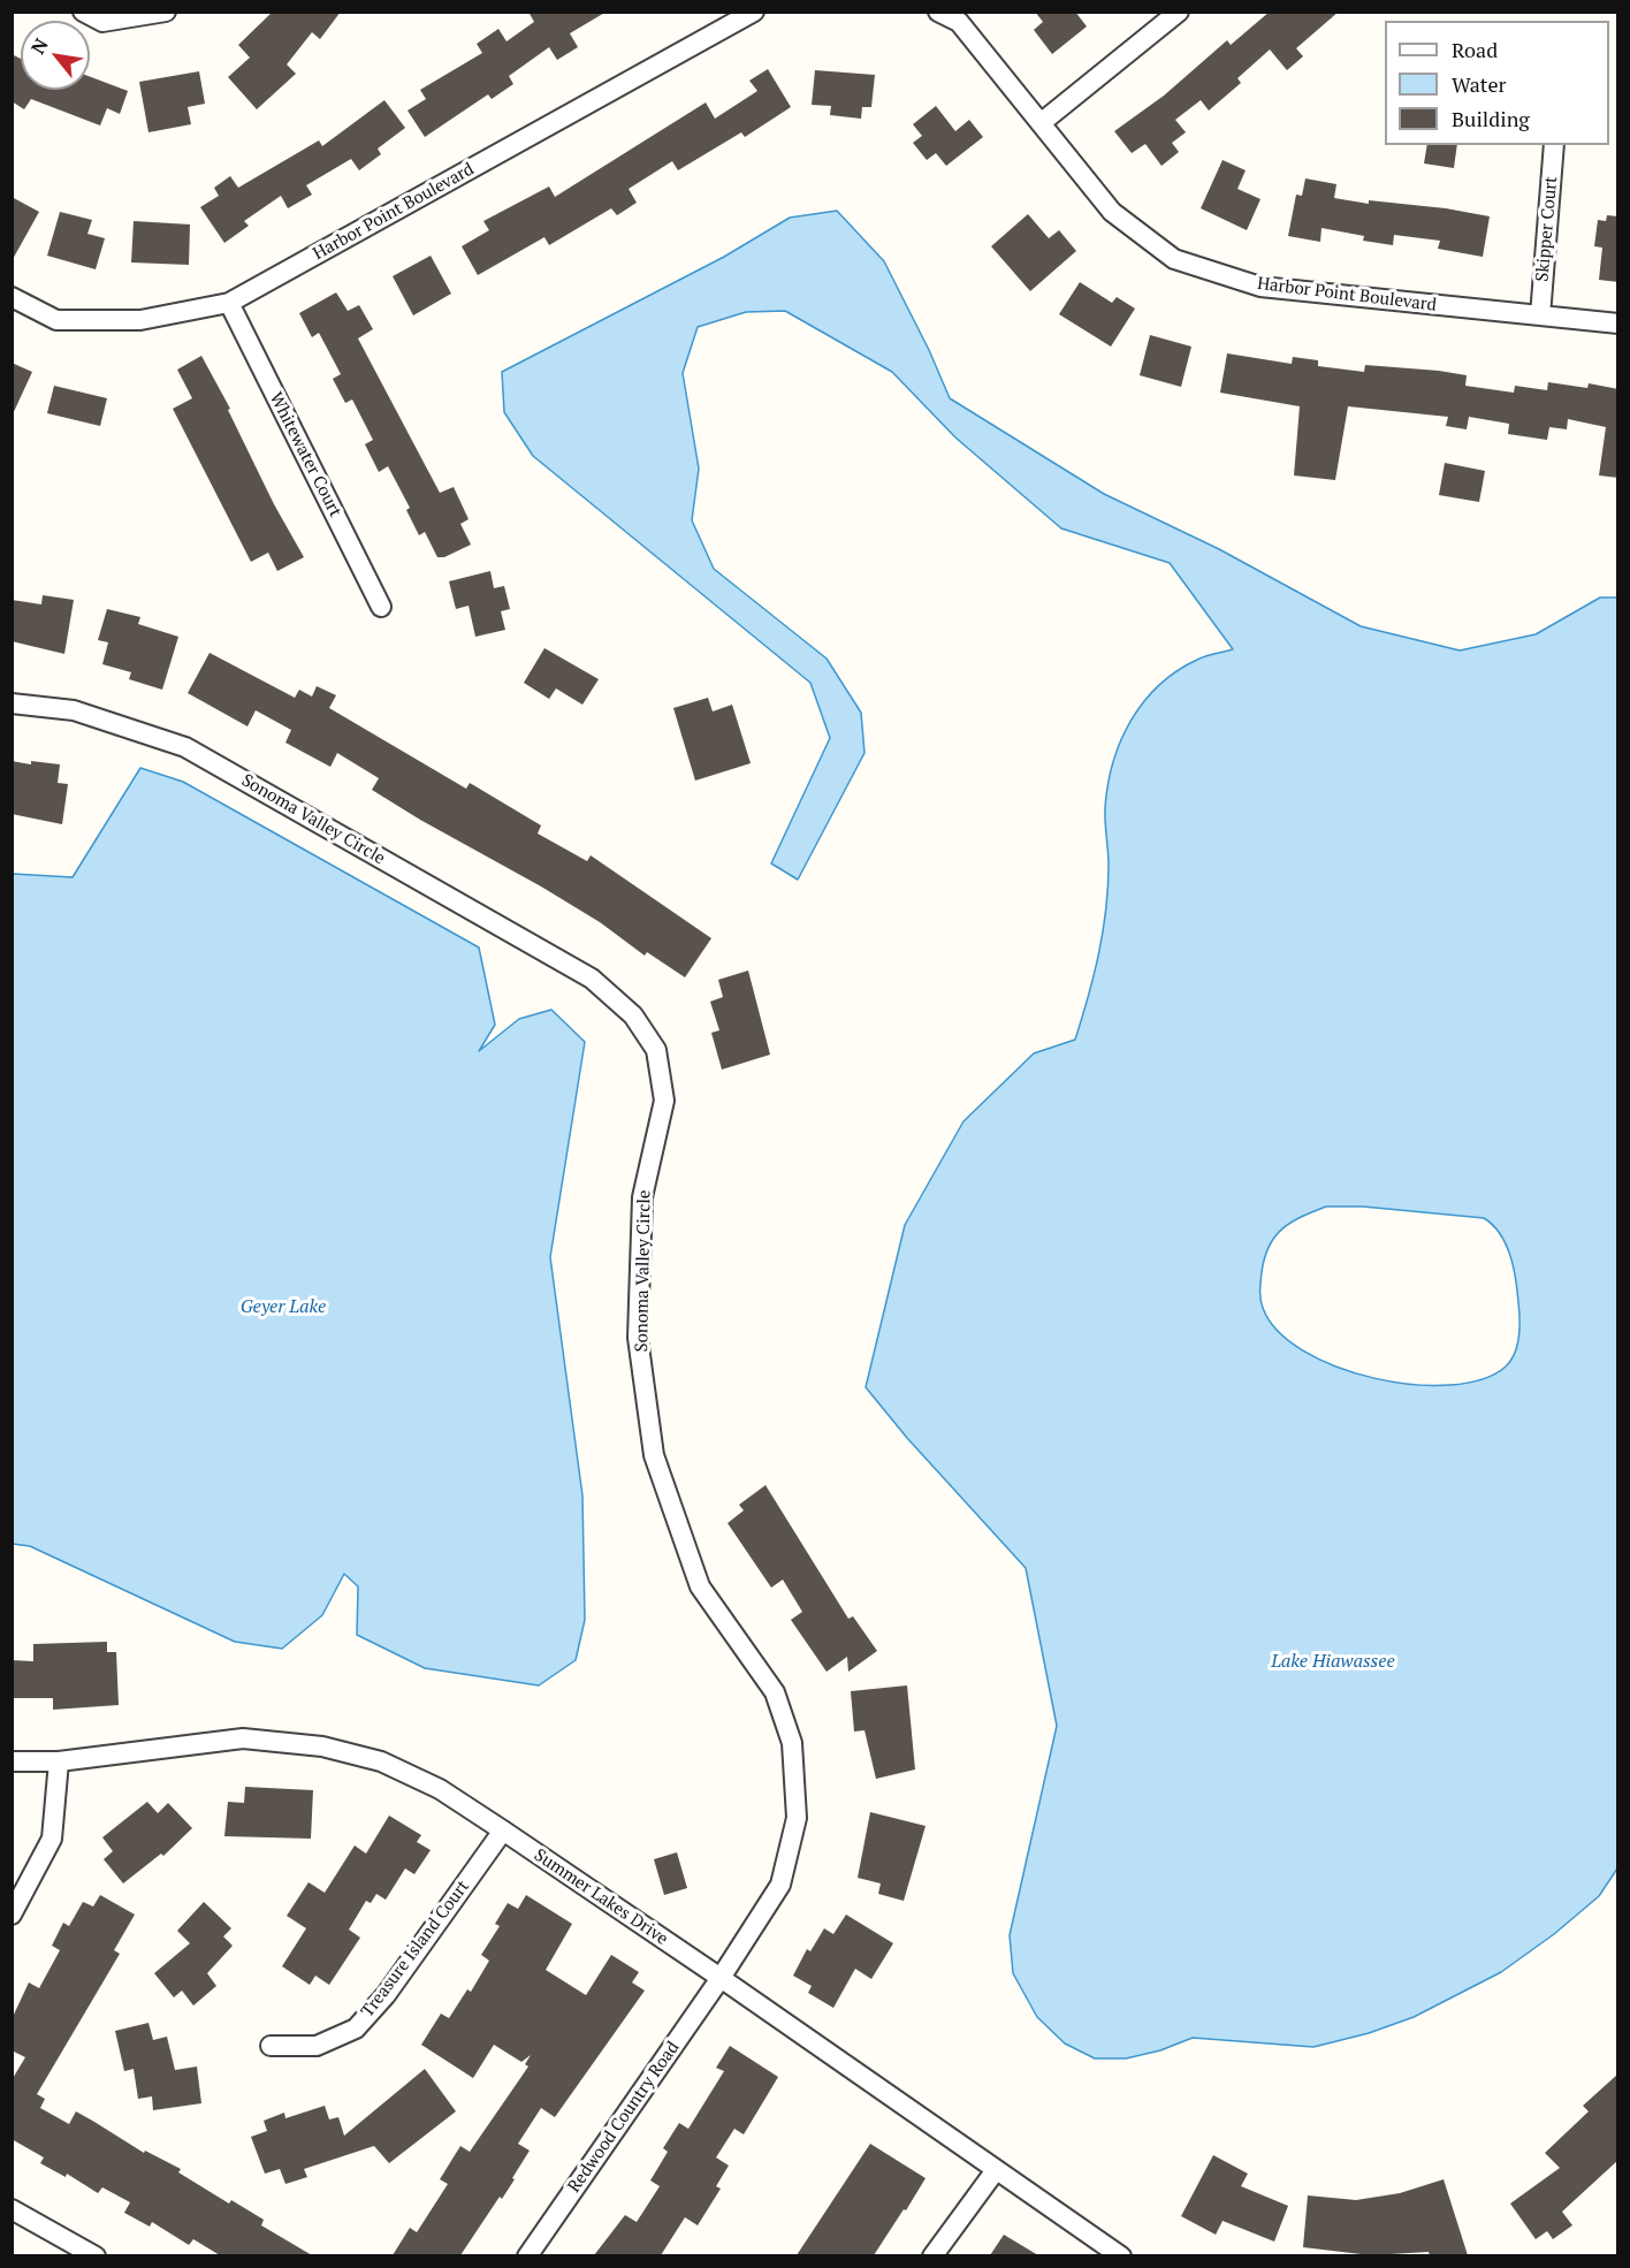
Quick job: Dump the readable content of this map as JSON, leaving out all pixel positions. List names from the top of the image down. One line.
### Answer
{"streets":{"street":["Harbor Point Boulevard","Skipper Court","Whitewater Court","Sonoma Valley Circle","Summer Lakes Drive","Treasure Island Court","Redwood Country Road"]},"crossings":[["Harbor Point Boulevard","Skipper Court"],["Harbor Point Boulevard","Whitewater Court"],["Sonoma Valley Circle","Summer Lakes Drive"],["Sonoma Valley Circle","Redwood Country Road"],["Summer Lakes Drive","Treasure Island Court"],["Summer Lakes Drive","Redwood Country Road"]],"water":["Geyer Lake","Lake Hiawassee"],"legend":["Road","Water","Building"],"north":"top left"}
